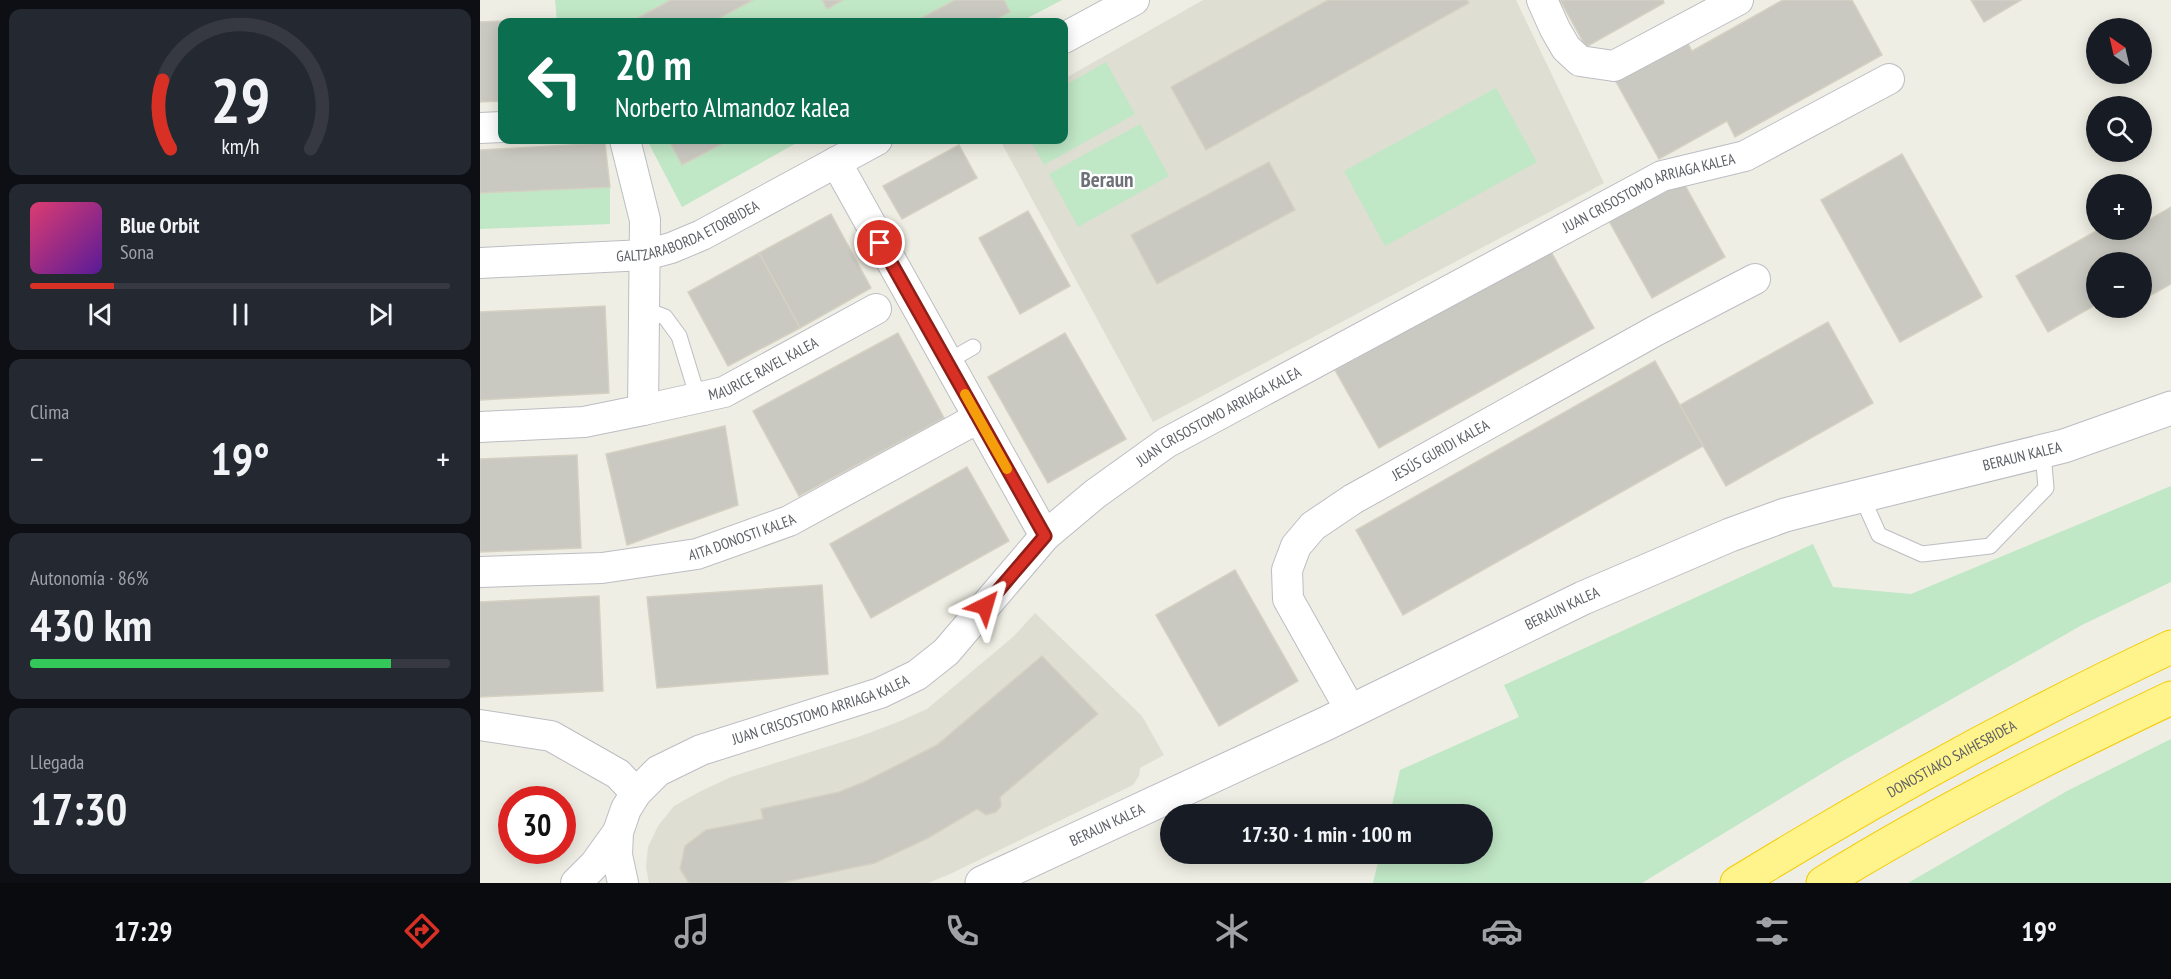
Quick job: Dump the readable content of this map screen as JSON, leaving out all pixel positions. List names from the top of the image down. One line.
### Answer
{"streets":{"highway":["DONOSTIAKO SAIHESBIDEA"],"street":["JUAN CRISOSTOMO ARRIAGA KALEA","GALTZARABORDA ETORBIDEA","MAURICE RAVEL KALEA","JESÚS GURIDI KALEA","BERAUN KALEA","AITA DONOSTI KALEA"]},"crossings":[["JESÚS GURIDI KALEA","BERAUN KALEA"]],"districts":["Beraun"],"north":"top left","page":{"map_buttons":["+","−"],"turn":["20 m","Norberto Almandoz kalea"],"song":["Blue Orbit","Sona"],"tile":["Clima",["Autonomía · 86%","430 km"],["Llegada","17:30"]],"heat":["−","19°","+"],"limit":"30","trip":"17:30 · 1 min · 100 m","tabs":["17:29","19°"],"gauge":["29","km/h"]}}
